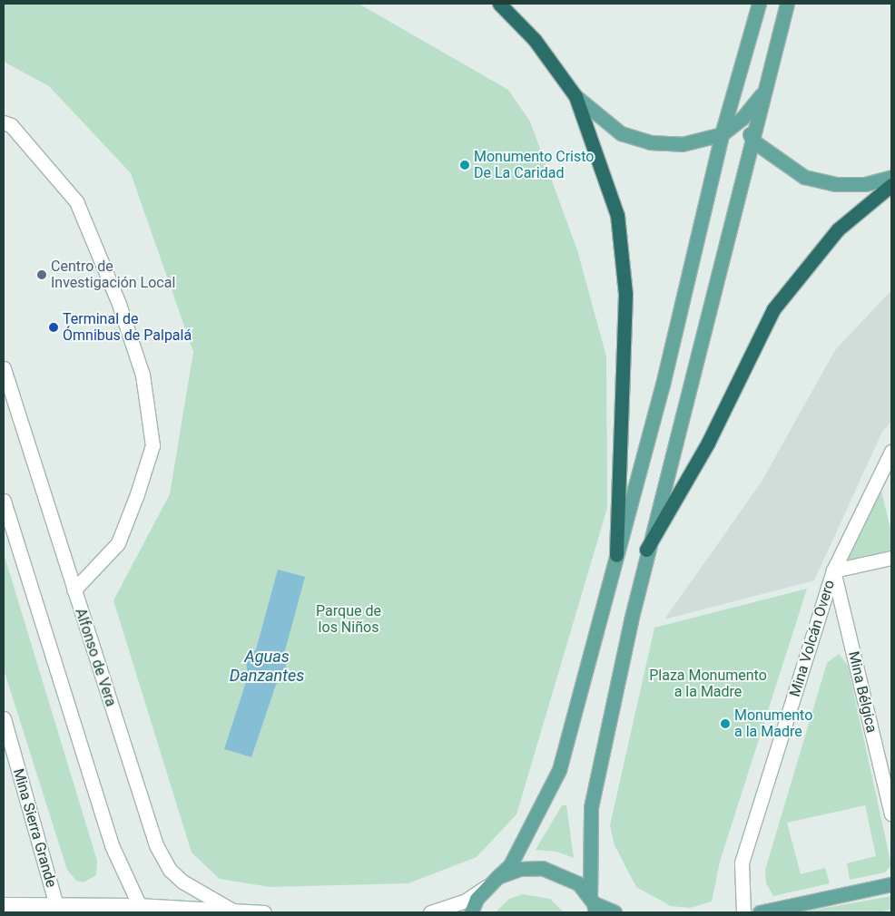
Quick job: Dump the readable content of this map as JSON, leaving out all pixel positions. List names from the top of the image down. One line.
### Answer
{"streets":{"street":["Mina Volcán Overo","Alfonso de Vera","Mina Bélgica","Mina Sierra Grande"]},"crossings":[["Mina Volcán Overo","Mina Bélgica"]],"water":["Aguas Danzantes"],"parks":["Parque de los Niños","Plaza Monumento a la Madre"],"places":["Monumento Cristo De La Caridad","Centro de Investigación Local","Terminal de Ómnibus de Palpalá","Monumento a la Madre"]}
